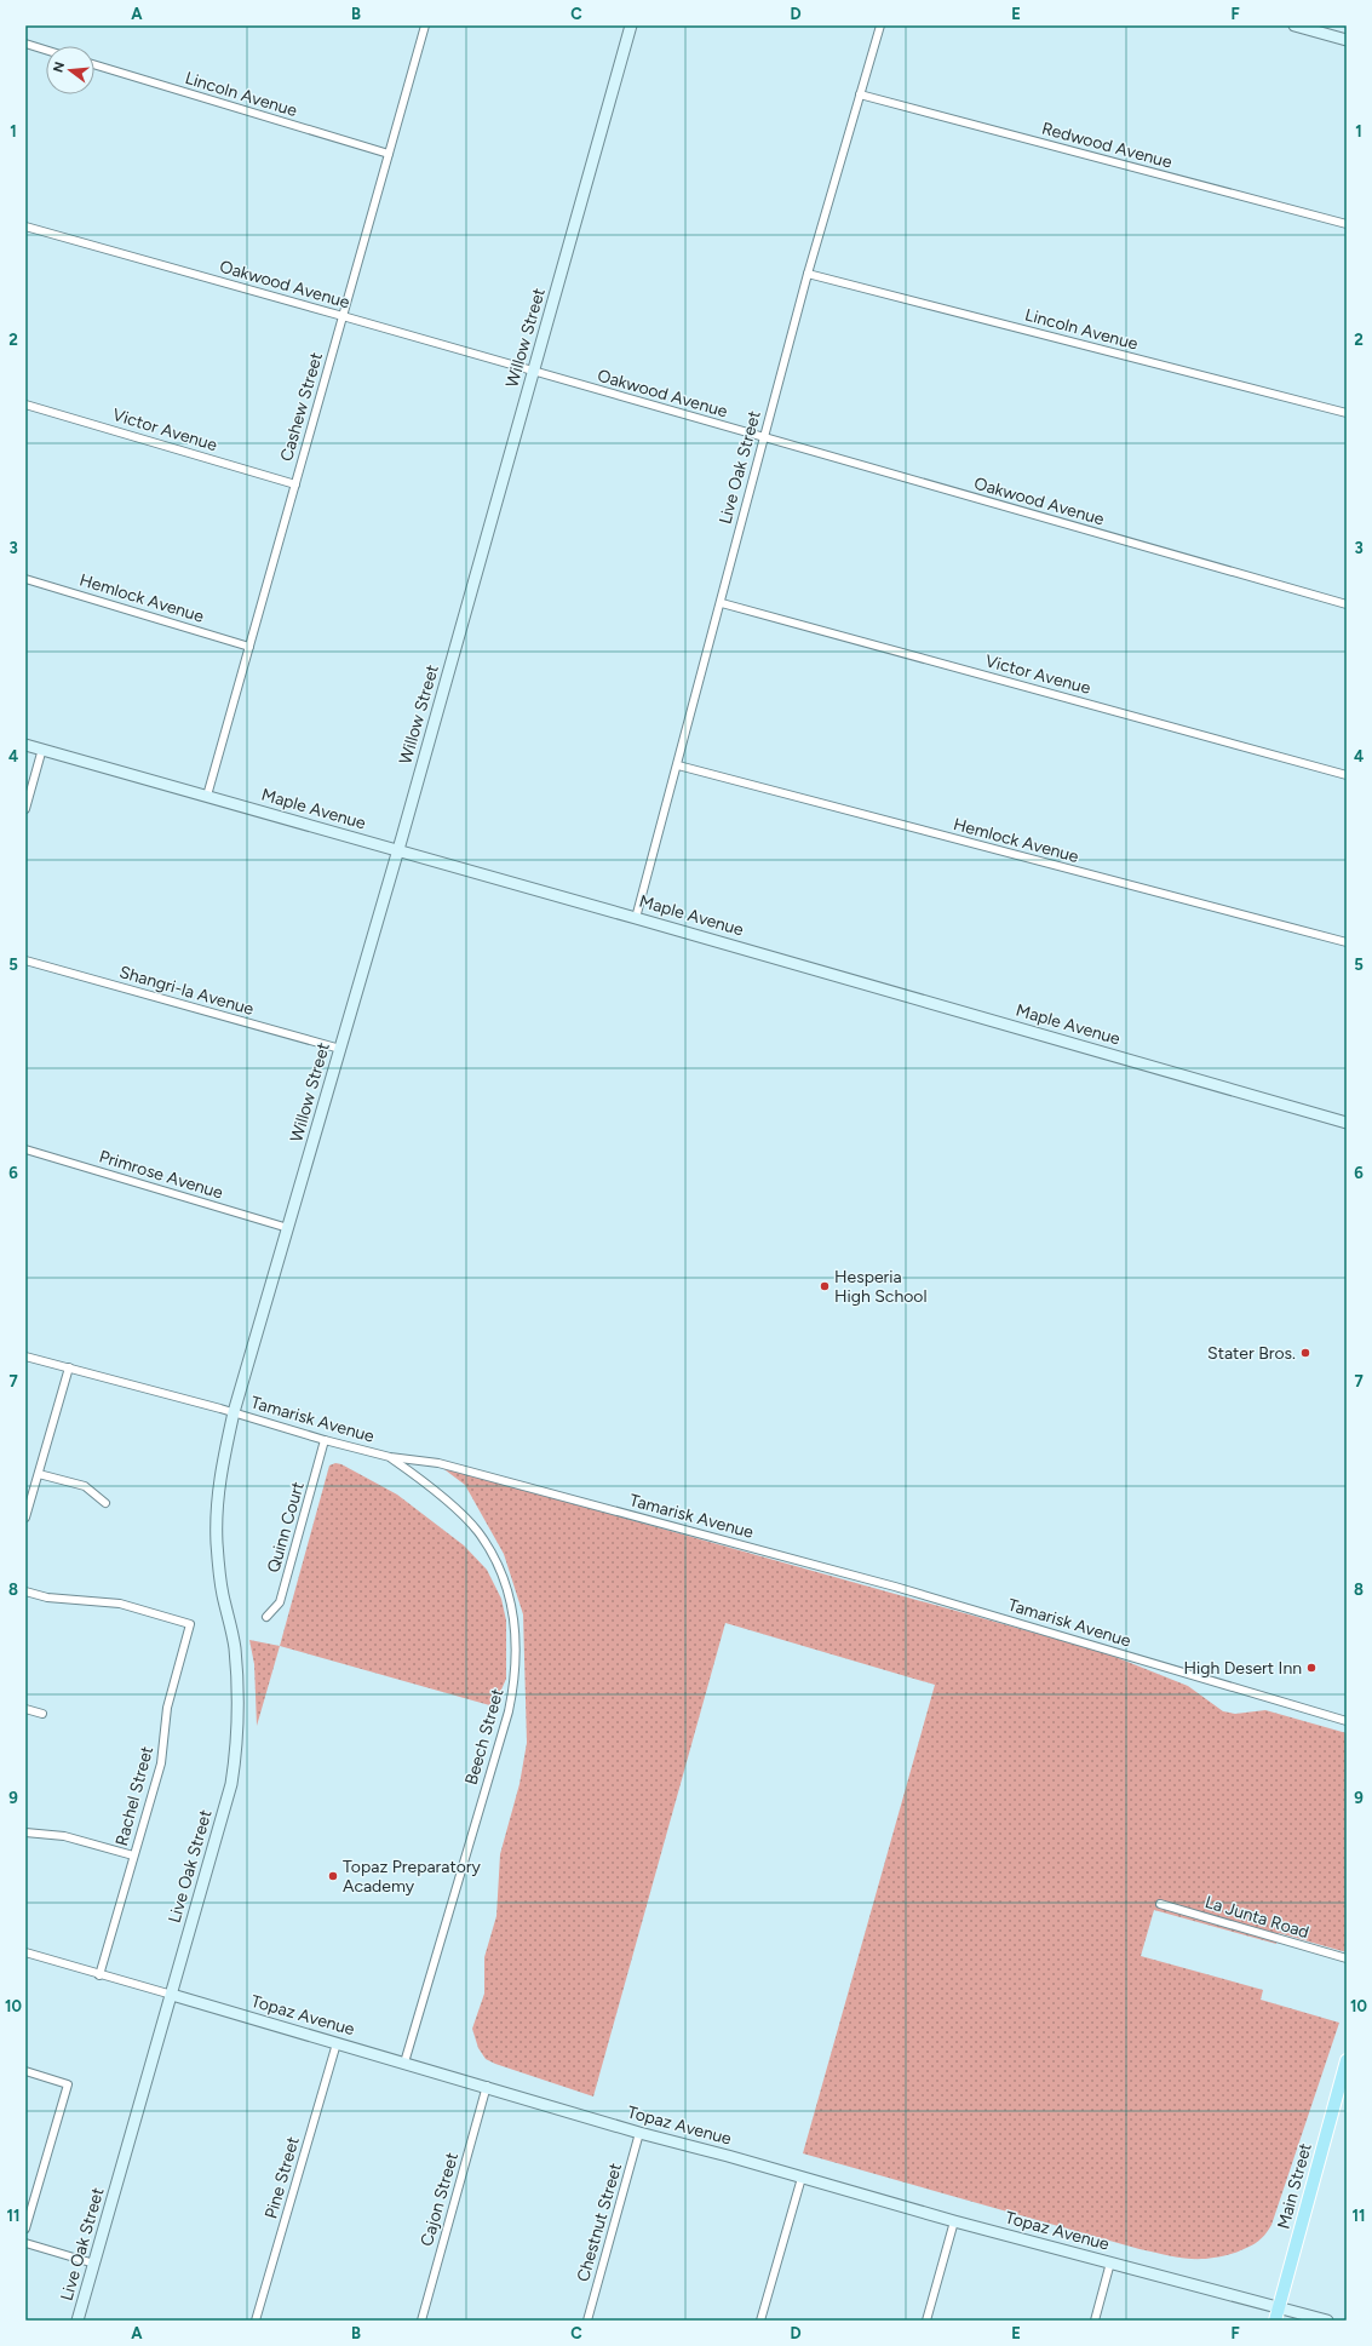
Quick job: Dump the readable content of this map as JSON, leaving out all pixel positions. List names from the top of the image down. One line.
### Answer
{"streets":{"main road":["Main Street"],"street":["Lincoln Avenue","Redwood Avenue","Oakwood Avenue","Willow Street","Cashew Street","Victor Avenue","Live Oak Street","Hemlock Avenue","Maple Avenue","Shangri-la Avenue","Primrose Avenue","Tamarisk Avenue","Quinn Court","Beech Street","Rachel Street","La Junta Road","Topaz Avenue","Pine Street","Cajon Street","Chestnut Street"]},"crossings":[["Lincoln Avenue","Cashew Street"],["Lincoln Avenue","Live Oak Street"],["Redwood Avenue","Live Oak Street"],["Oakwood Avenue","Willow Street"],["Oakwood Avenue","Cashew Street"],["Oakwood Avenue","Live Oak Street"],["Willow Street","Live Oak Street"],["Willow Street","Maple Avenue"],["Willow Street","Shangri-la Avenue"],["Willow Street","Primrose Avenue"],["Willow Street","Tamarisk Avenue"],["Cashew Street","Victor Avenue"],["Cashew Street","Hemlock Avenue"],["Cashew Street","Maple Avenue"],["Victor Avenue","Live Oak Street"],["Live Oak Street","Hemlock Avenue"],["Live Oak Street","Maple Avenue"],["Live Oak Street","Tamarisk Avenue"],["Live Oak Street","Topaz Avenue"],["Tamarisk Avenue","Quinn Court"],["Tamarisk Avenue","Beech Street"],["Beech Street","Topaz Avenue"],["Rachel Street","Topaz Avenue"],["Topaz Avenue","Pine Street"],["Topaz Avenue","Main Street"],["Topaz Avenue","Cajon Street"],["Topaz Avenue","Chestnut Street"]],"places":["Hesperia High School","Stater Bros.","High Desert Inn","Topaz Preparatory Academy"],"north":"left","grid":{"columns":["A","B","C","D","E","F"],"rows":["1","2","3","4","5","6","7","8","9","10","11"]}}
